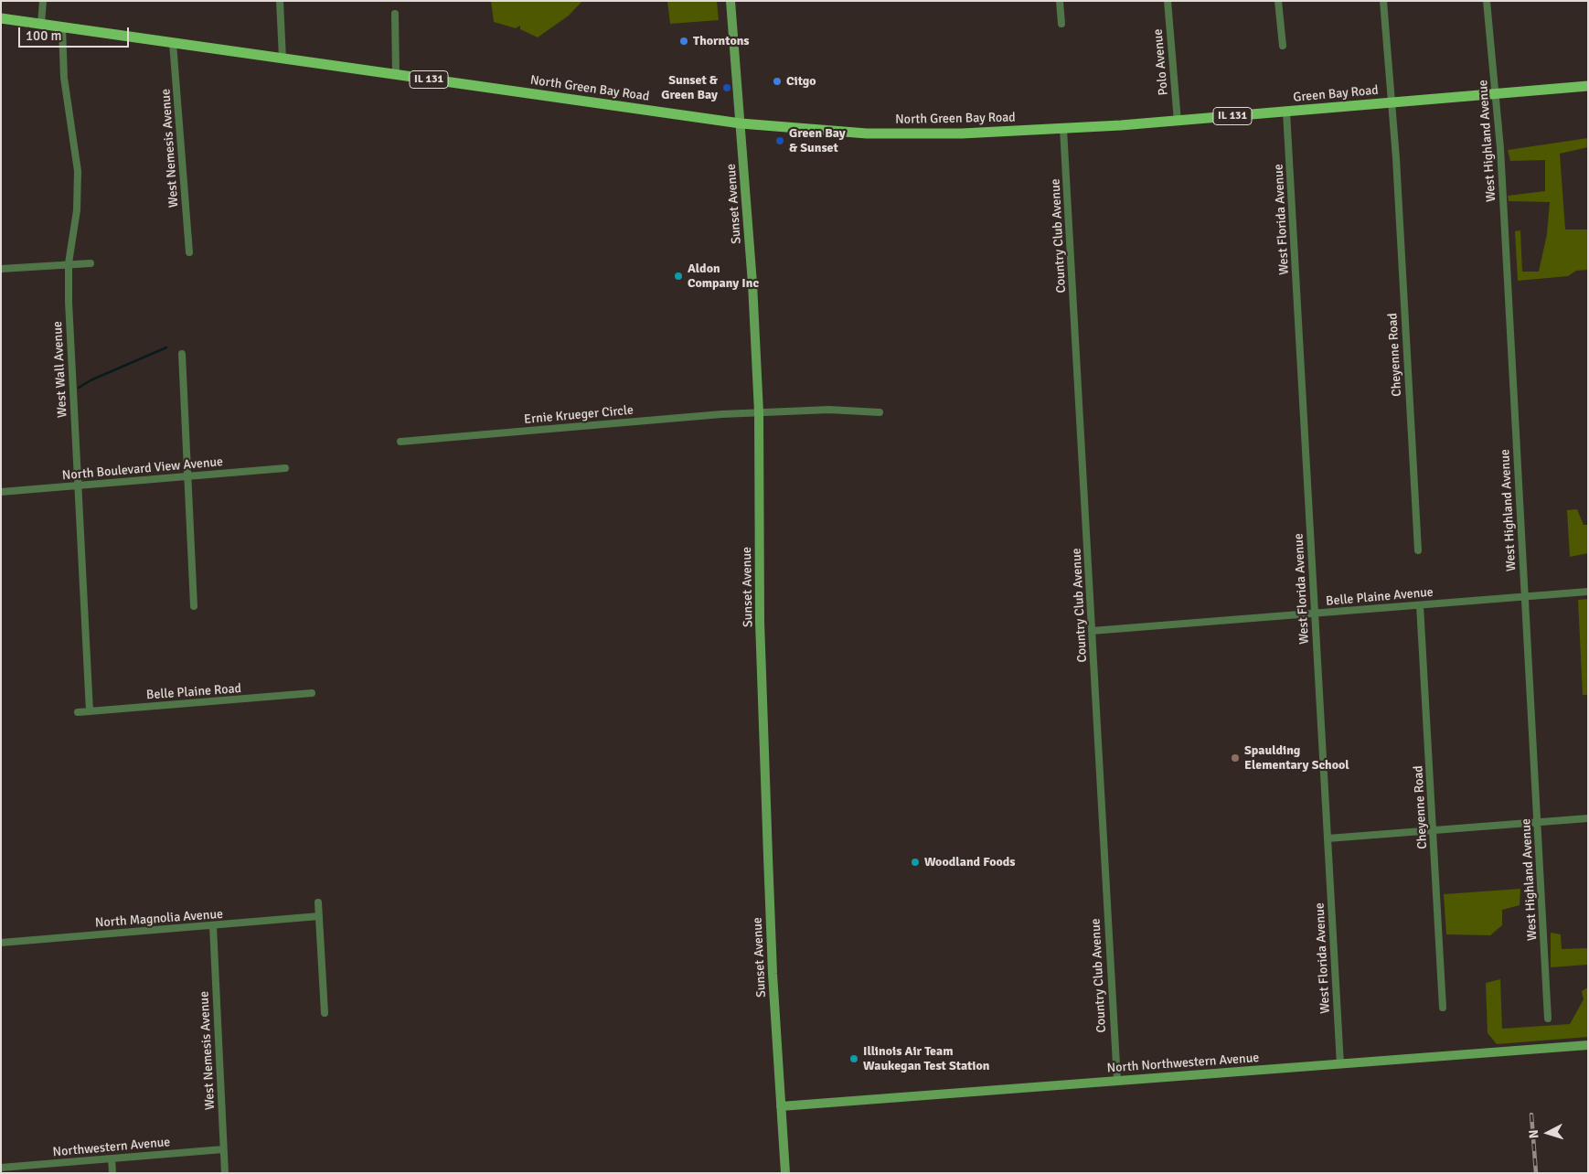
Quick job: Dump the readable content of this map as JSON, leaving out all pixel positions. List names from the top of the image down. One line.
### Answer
{"streets":{"main road":["IL 131","North Green Bay Road","Green Bay Road"],"street":["Polo Avenue","West Highland Avenue","West Nemesis Avenue","Sunset Avenue","West Florida Avenue","Country Club Avenue","Cheyenne Road","West Wall Avenue","Ernie Krueger Circle","North Boulevard View Avenue","Belle Plaine Avenue","Belle Plaine Road","North Magnolia Avenue","North Northwestern Avenue","Northwestern Avenue"]},"crossings":[["Polo Avenue","North Green Bay Road"],["Polo Avenue","Green Bay Road"],["IL 131","Green Bay Road"],["IL 131","West Highland Avenue"],["North Green Bay Road","Green Bay Road"],["North Green Bay Road","West Nemesis Avenue"],["North Green Bay Road","Sunset Avenue"],["North Green Bay Road","Country Club Avenue"],["North Green Bay Road","West Wall Avenue"],["Green Bay Road","West Highland Avenue"],["Green Bay Road","West Florida Avenue"],["Green Bay Road","Cheyenne Road"],["West Highland Avenue","Belle Plaine Avenue"],["West Nemesis Avenue","North Magnolia Avenue"],["West Nemesis Avenue","Northwestern Avenue"],["Sunset Avenue","Ernie Krueger Circle"],["Sunset Avenue","North Northwestern Avenue"],["West Florida Avenue","Belle Plaine Avenue"],["West Florida Avenue","North Northwestern Avenue"],["Country Club Avenue","Belle Plaine Avenue"],["Country Club Avenue","North Northwestern Avenue"],["Cheyenne Road","Belle Plaine Avenue"],["West Wall Avenue","North Boulevard View Avenue"],["West Wall Avenue","Belle Plaine Road"]],"places":["Thorntons","Citgo","Sunset & Green Bay","Green Bay & Sunset","Aldon Company Inc","Spaulding Elementary School","Woodland Foods","Illinois Air Team Waukegan Test Station"],"scale_bar":"100 m","north":"left"}
